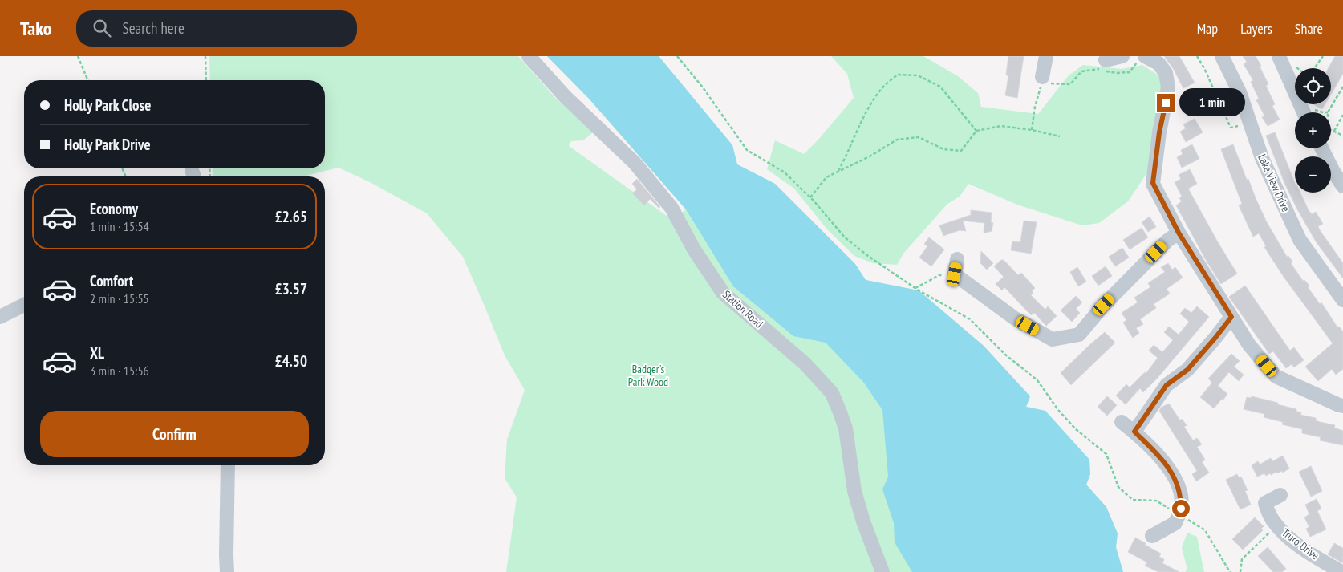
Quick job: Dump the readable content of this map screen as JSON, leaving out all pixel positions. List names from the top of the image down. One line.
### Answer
{"streets":{"street":["Lake View Drive","Station Road","Truro Drive"]},"parks":["Badger's Park Wood"],"page":{"header":"Tako","search":"Search here","nav":["Map","Layers","Share"],"map_buttons":["+","−"],"banner":["Holly Park Close","Holly Park Drive"],"bubble":"1 min","list":[{"name":"Economy","note":"1 min · 15:54","value":"£2.65"},{"name":"Comfort","note":"2 min · 15:55","value":"£3.57"},{"name":"XL","note":"3 min · 15:56","value":"£4.50"}],"buttons":"Confirm"}}
